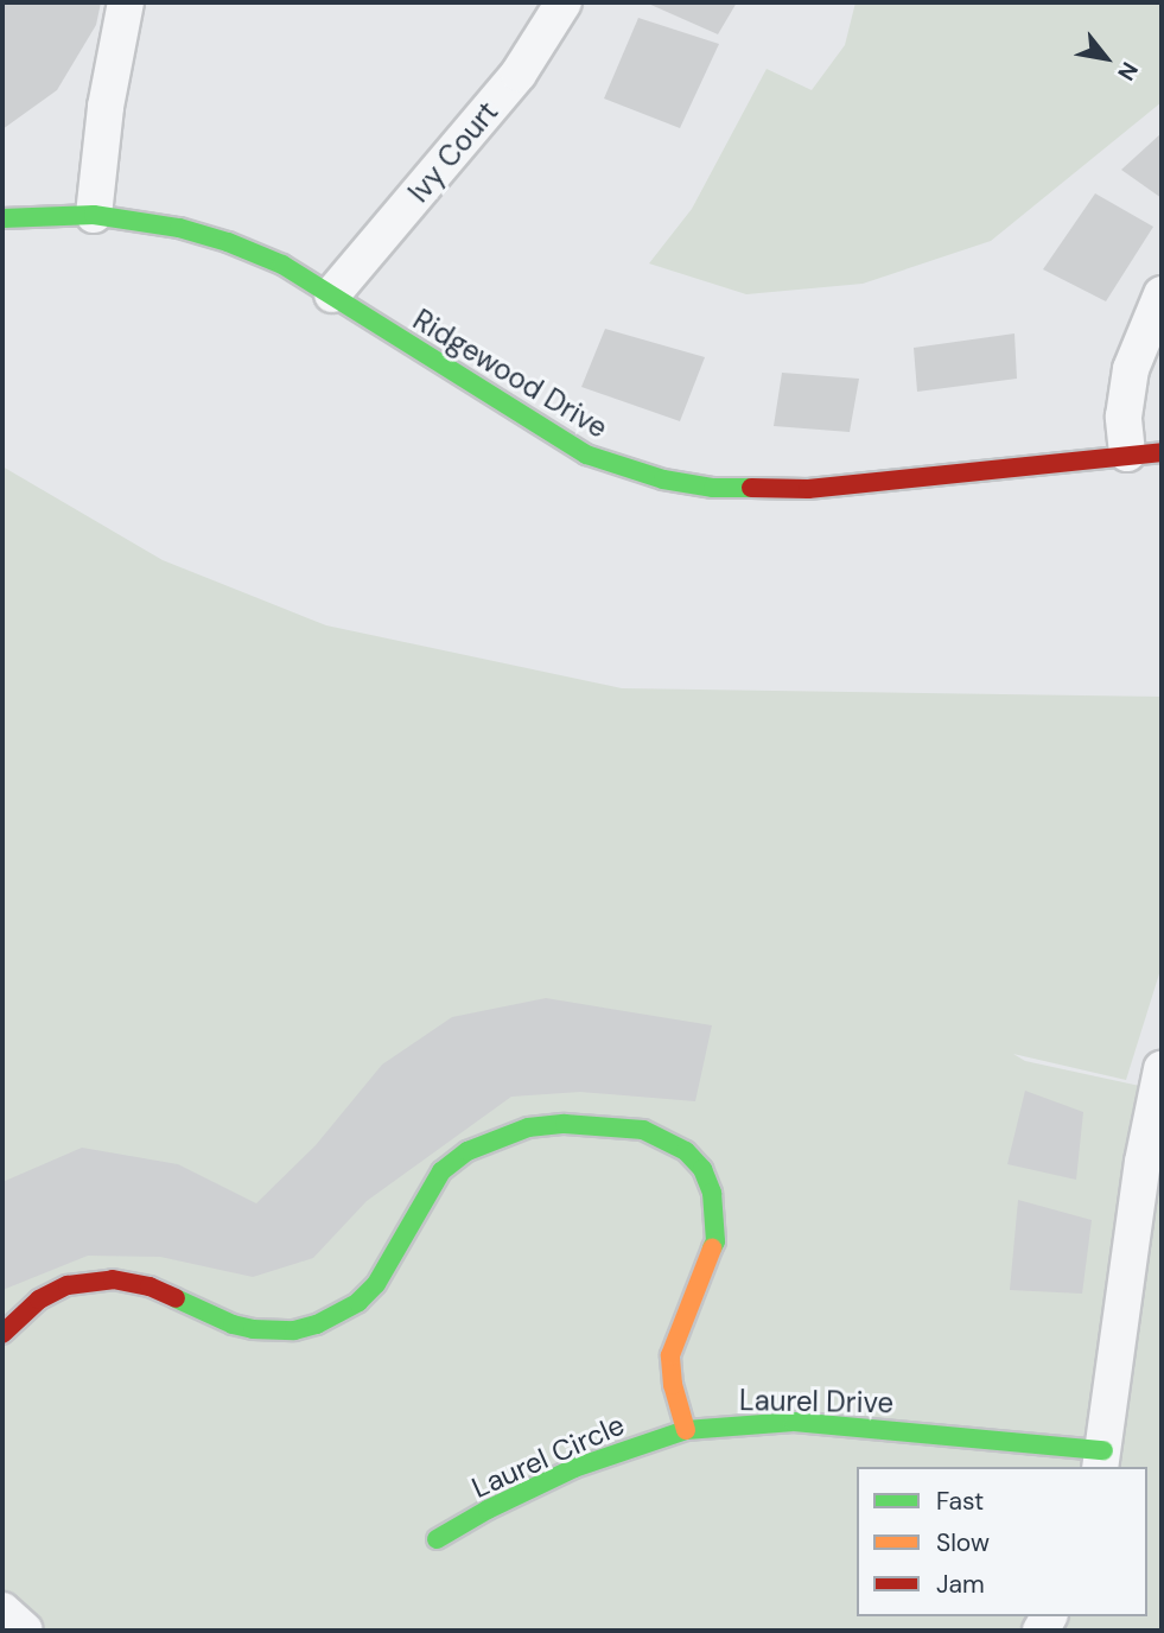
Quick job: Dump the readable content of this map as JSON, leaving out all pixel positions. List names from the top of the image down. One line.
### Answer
{"streets":{"street":["Ivy Court","Ridgewood Drive","Laurel Drive","Laurel Circle"]},"crossings":[["Ivy Court","Ridgewood Drive"],["Laurel Drive","Laurel Circle"]],"legend":["Fast","Slow","Jam"],"north":"bottom right"}
